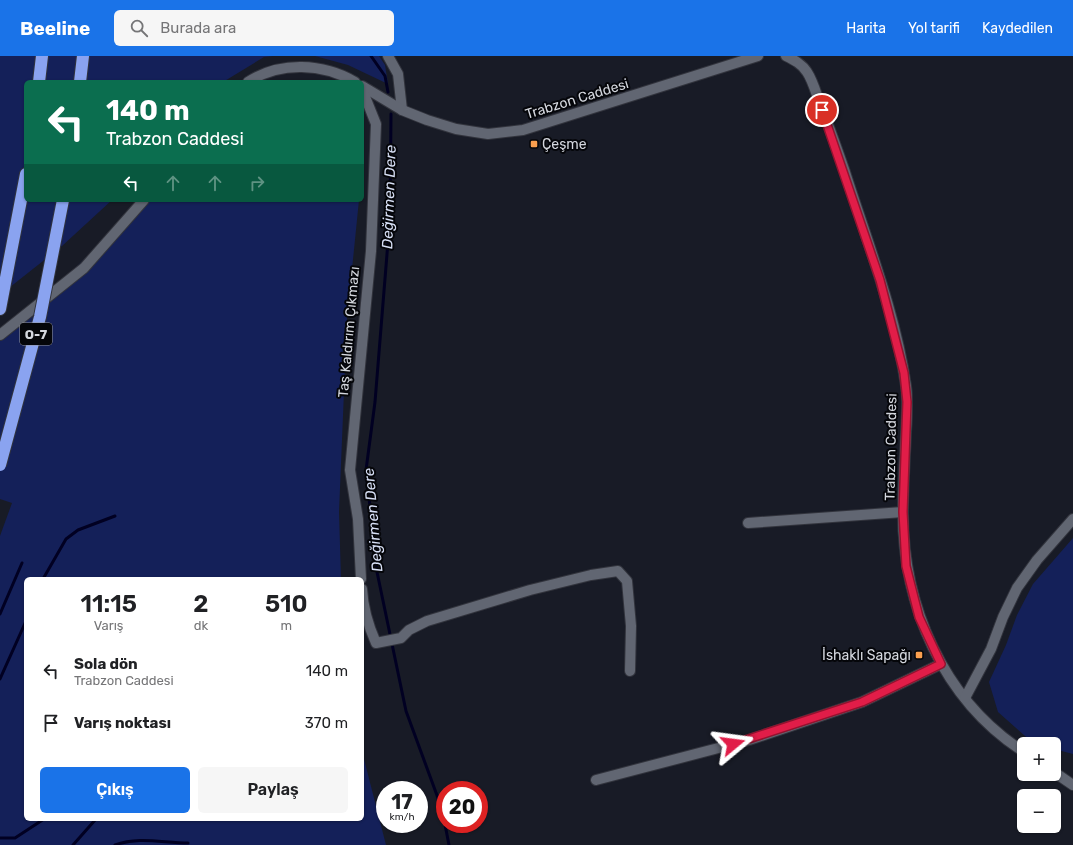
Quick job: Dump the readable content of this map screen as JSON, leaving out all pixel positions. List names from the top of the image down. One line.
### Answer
{"streets":{"highway":["O-7"],"street":["Trabzon Caddesi","Taş Kaldırım Çıkmazı"]},"water":["Değirmen Dere"],"places":{"transit":["Çeşme","İshaklı Sapağı"]},"page":{"header":"Beeline","search":"Burada ara","nav":["Harita","Yol tarifi","Kaydedilen"],"turn":["140 m","Trabzon Caddesi"],"eta":["11:15","Varış","2","dk","510","m"],"list":[{"name":"Sola dön","note":"Trabzon Caddesi","value":"140 m"},{"name":"Varış noktası","value":"370 m"}],"map_buttons":["+","−"],"buttons":["Çıkış","Paylaş"],"speed":"17 km/h","limit":"20"}}
